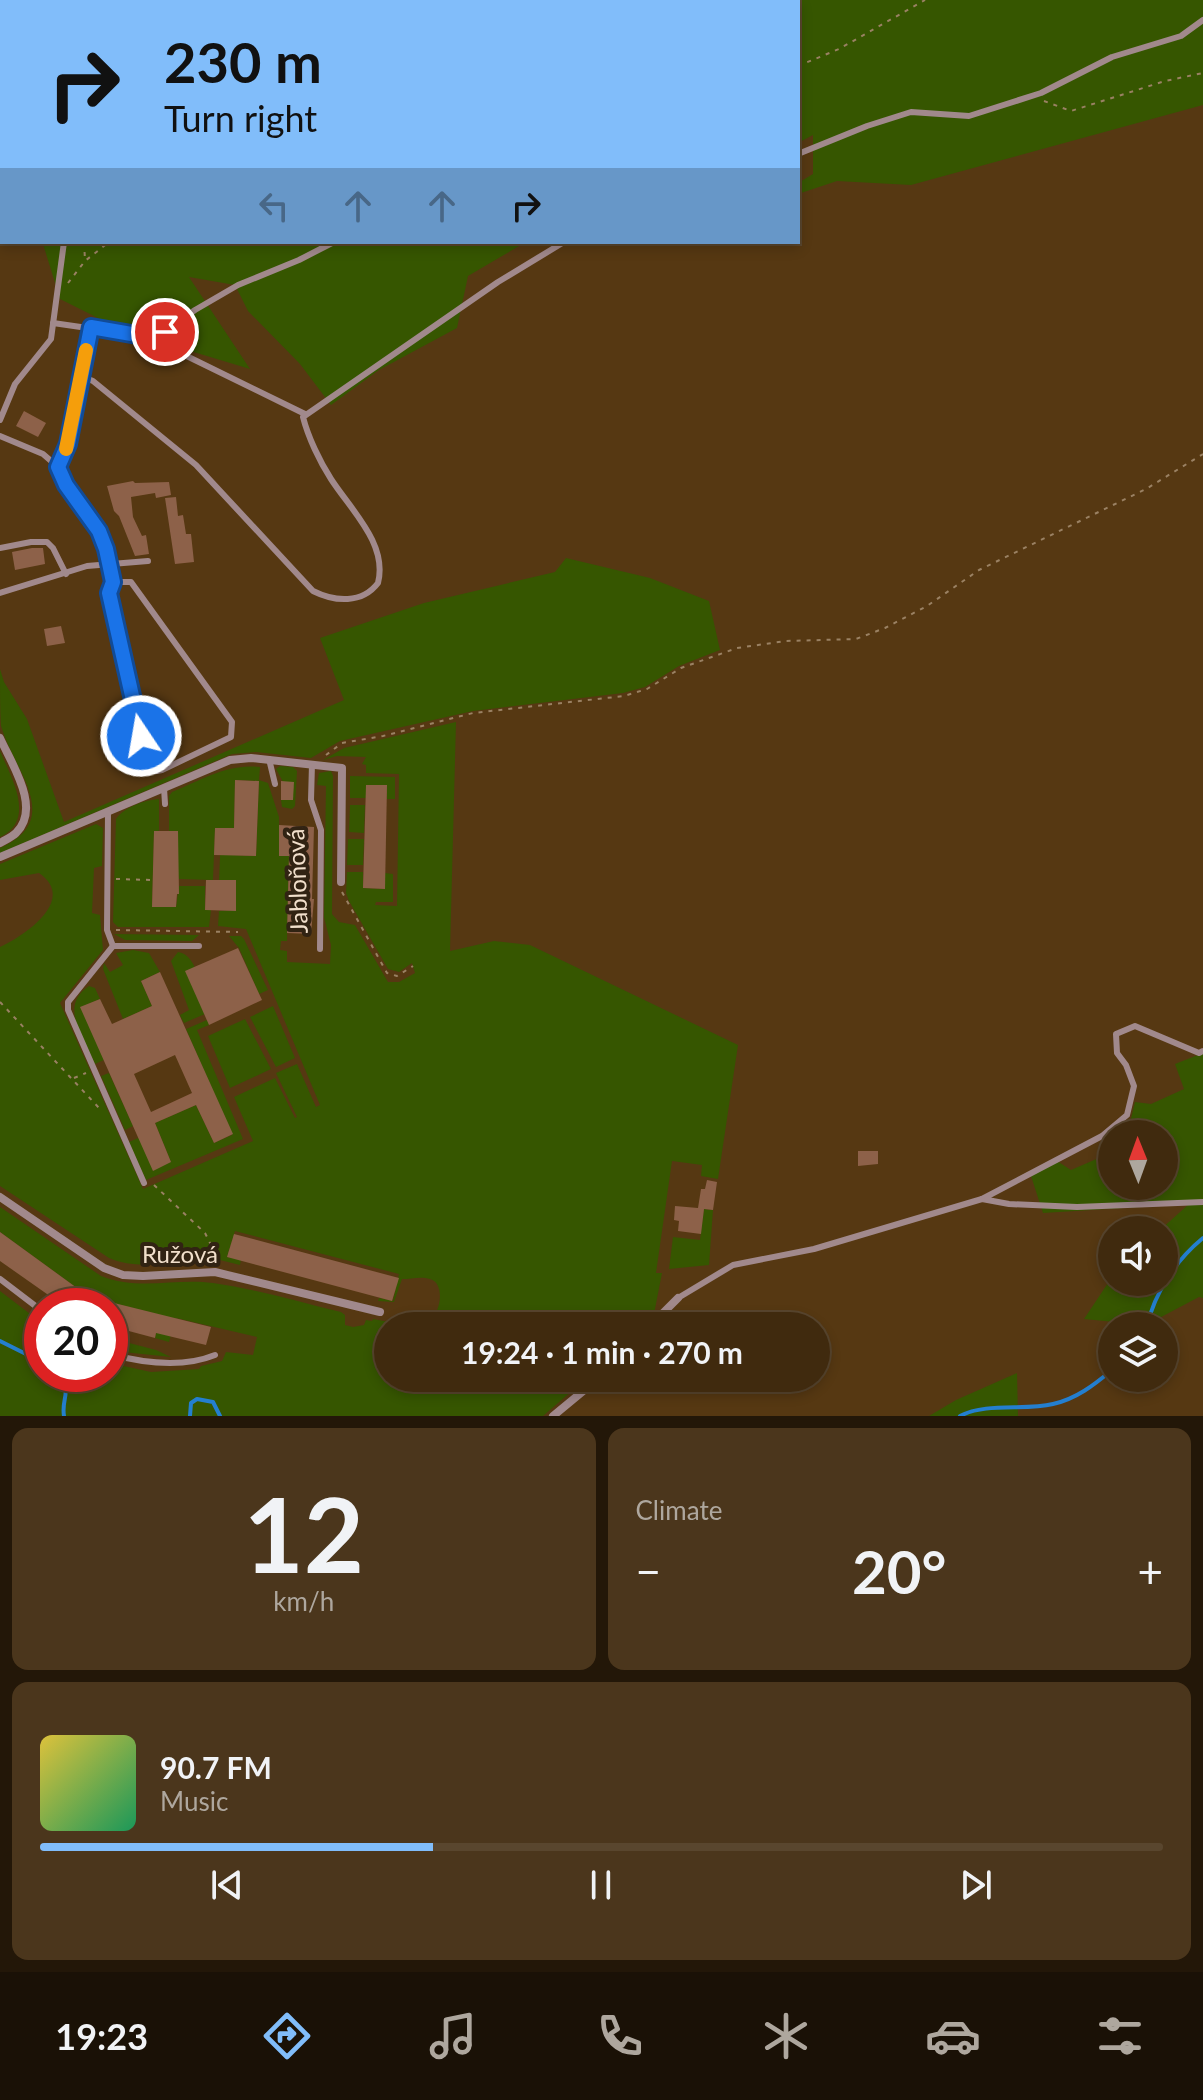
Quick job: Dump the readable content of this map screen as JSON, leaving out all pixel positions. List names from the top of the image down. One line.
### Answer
{"streets":{"street":["Jabloňová","Ružová"]},"north":"top","page":{"turn":["230 m","Turn right"],"limit":"20","trip":"19:24 · 1 min · 270 m","tile":[["12","km/h"],"Climate"],"heat":["−","20°","+"],"song":["90.7 FM","Music"],"tabs":"19:23"}}
